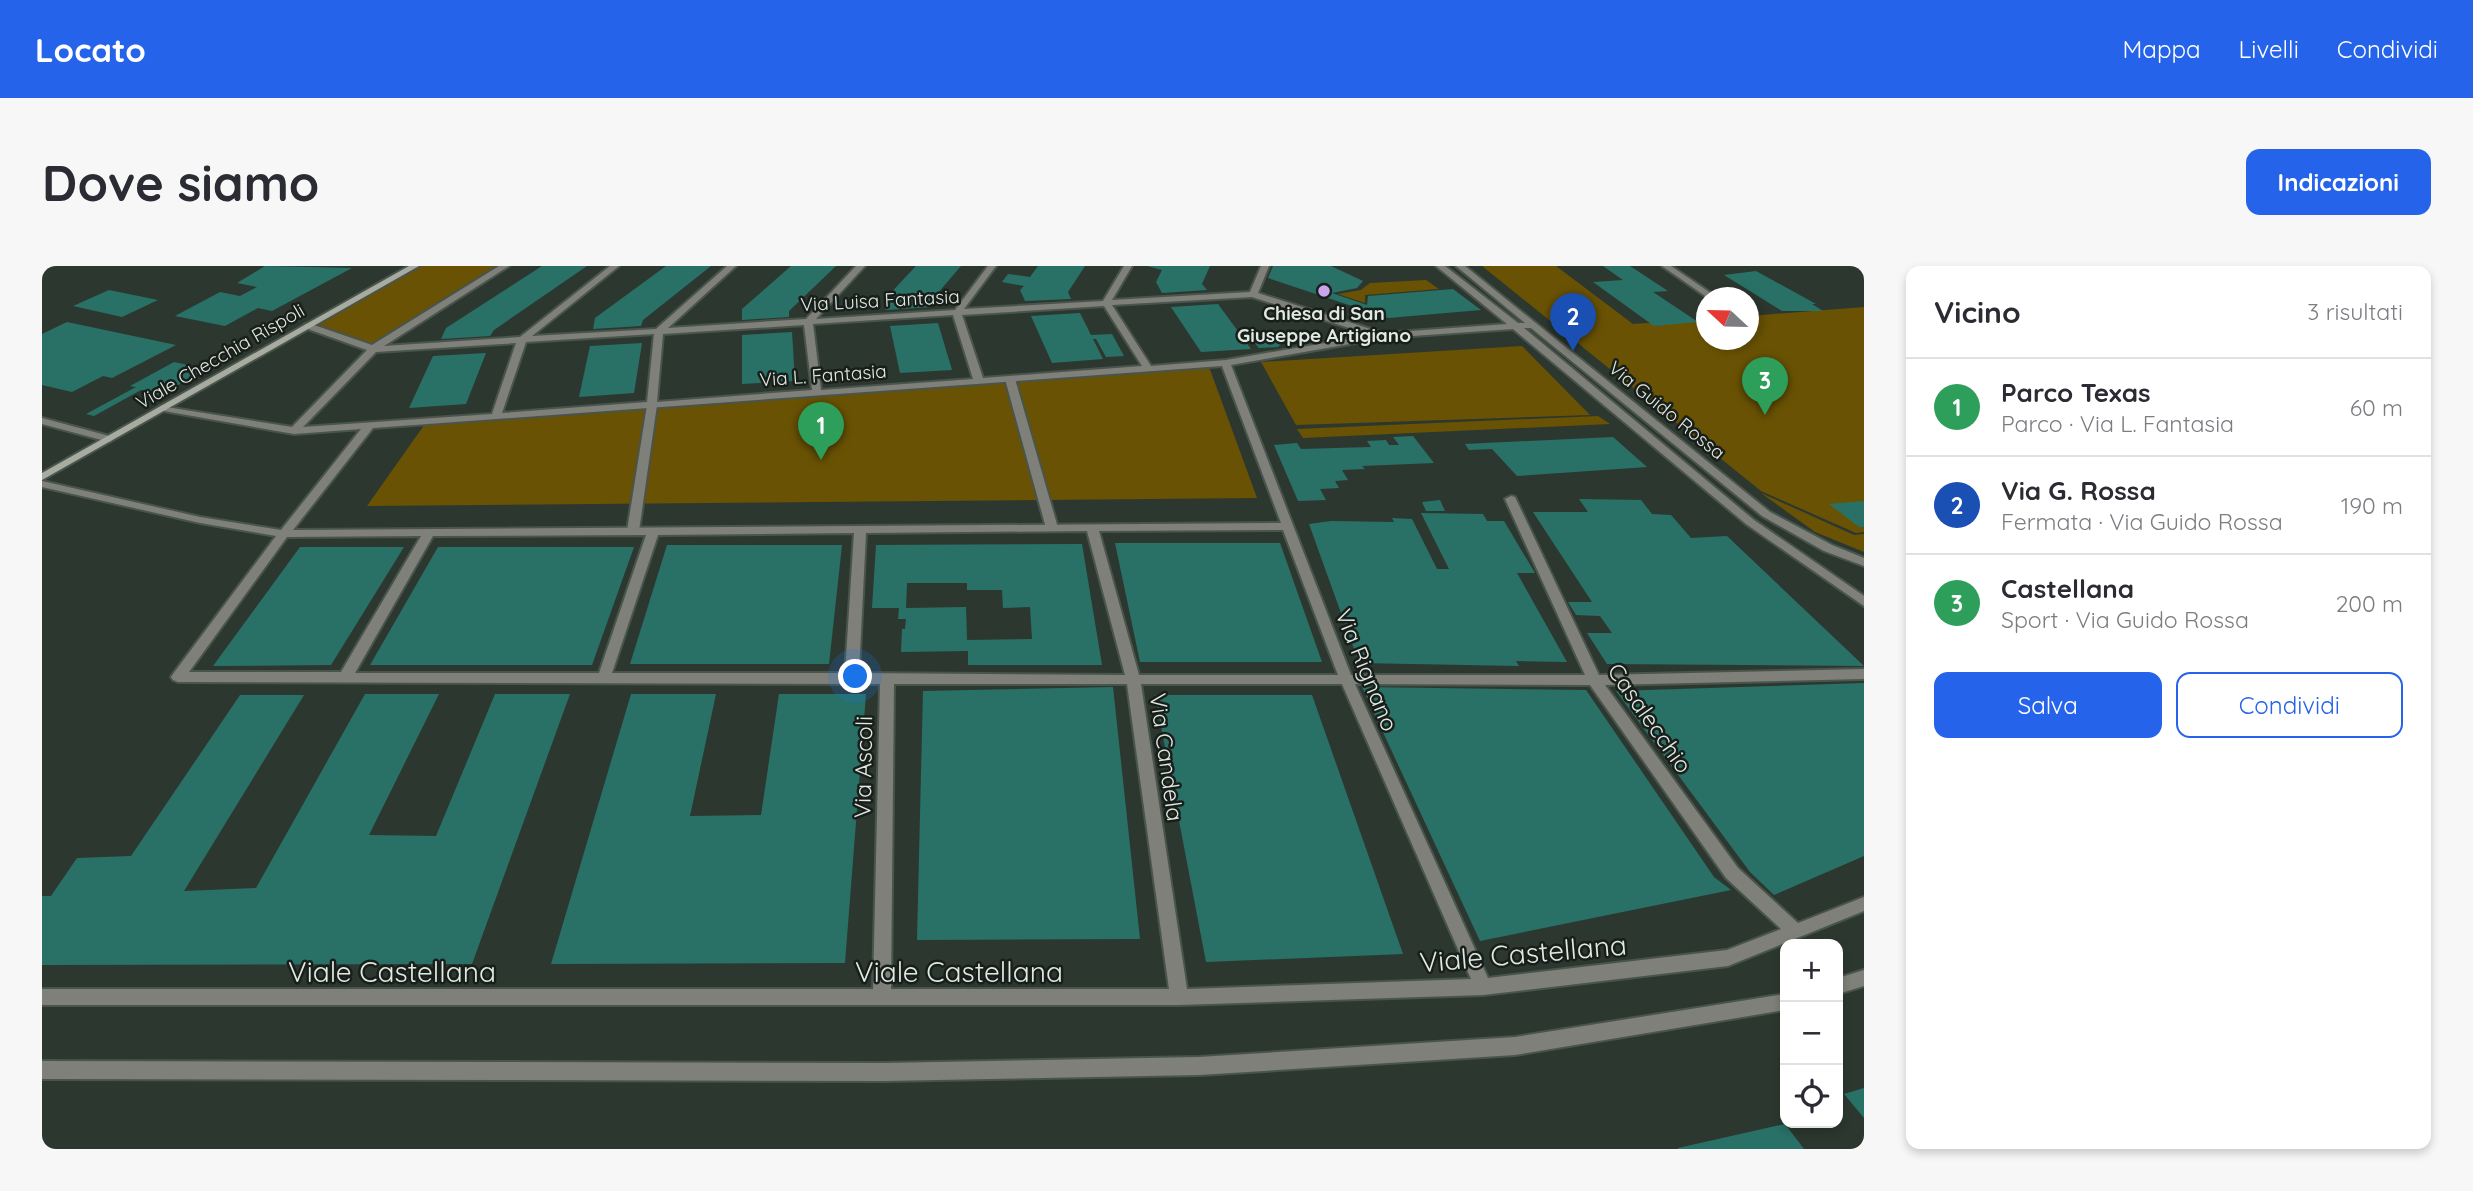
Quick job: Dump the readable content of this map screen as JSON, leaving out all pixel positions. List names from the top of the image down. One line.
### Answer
{"streets":{"main road":["Viale Checchia Rispoli"],"street":["Via Luisa Fantasia","Via L. Fantasia","Via Guido Rossa","Via Rignano","Casalecchio","Via Candela","Via Ascoli","Viale Castellana"]},"crossings":[["Via Luisa Fantasia","Via L. Fantasia"],["Viale Checchia Rispoli","Via L. Fantasia"],["Via L. Fantasia","Via Guido Rossa"],["Via L. Fantasia","Via Rignano"],["Via Rignano","Viale Castellana"],["Casalecchio","Viale Castellana"],["Via Candela","Viale Castellana"],["Via Ascoli","Viale Castellana"]],"places":["Chiesa di San Giuseppe Artigiano"],"north":"left","page":{"header":"Locato","nav":["Mappa","Livelli","Condividi"],"buttons":["Indicazioni",["Salva","Condividi"]],"title":"Dove siamo","heading":["Vicino","3 risultati"],"pins":["2","3","1"],"list":[{"mark":"1","name":"Parco Texas","note":"Parco · Via L. Fantasia","value":"60 m"},{"mark":"2","name":"Via G. Rossa","note":"Fermata · Via Guido Rossa","value":"190 m"},{"mark":"3","name":"Castellana","note":"Sport · Via Guido Rossa","value":"200 m"}],"map_buttons":["+","−"]}}
